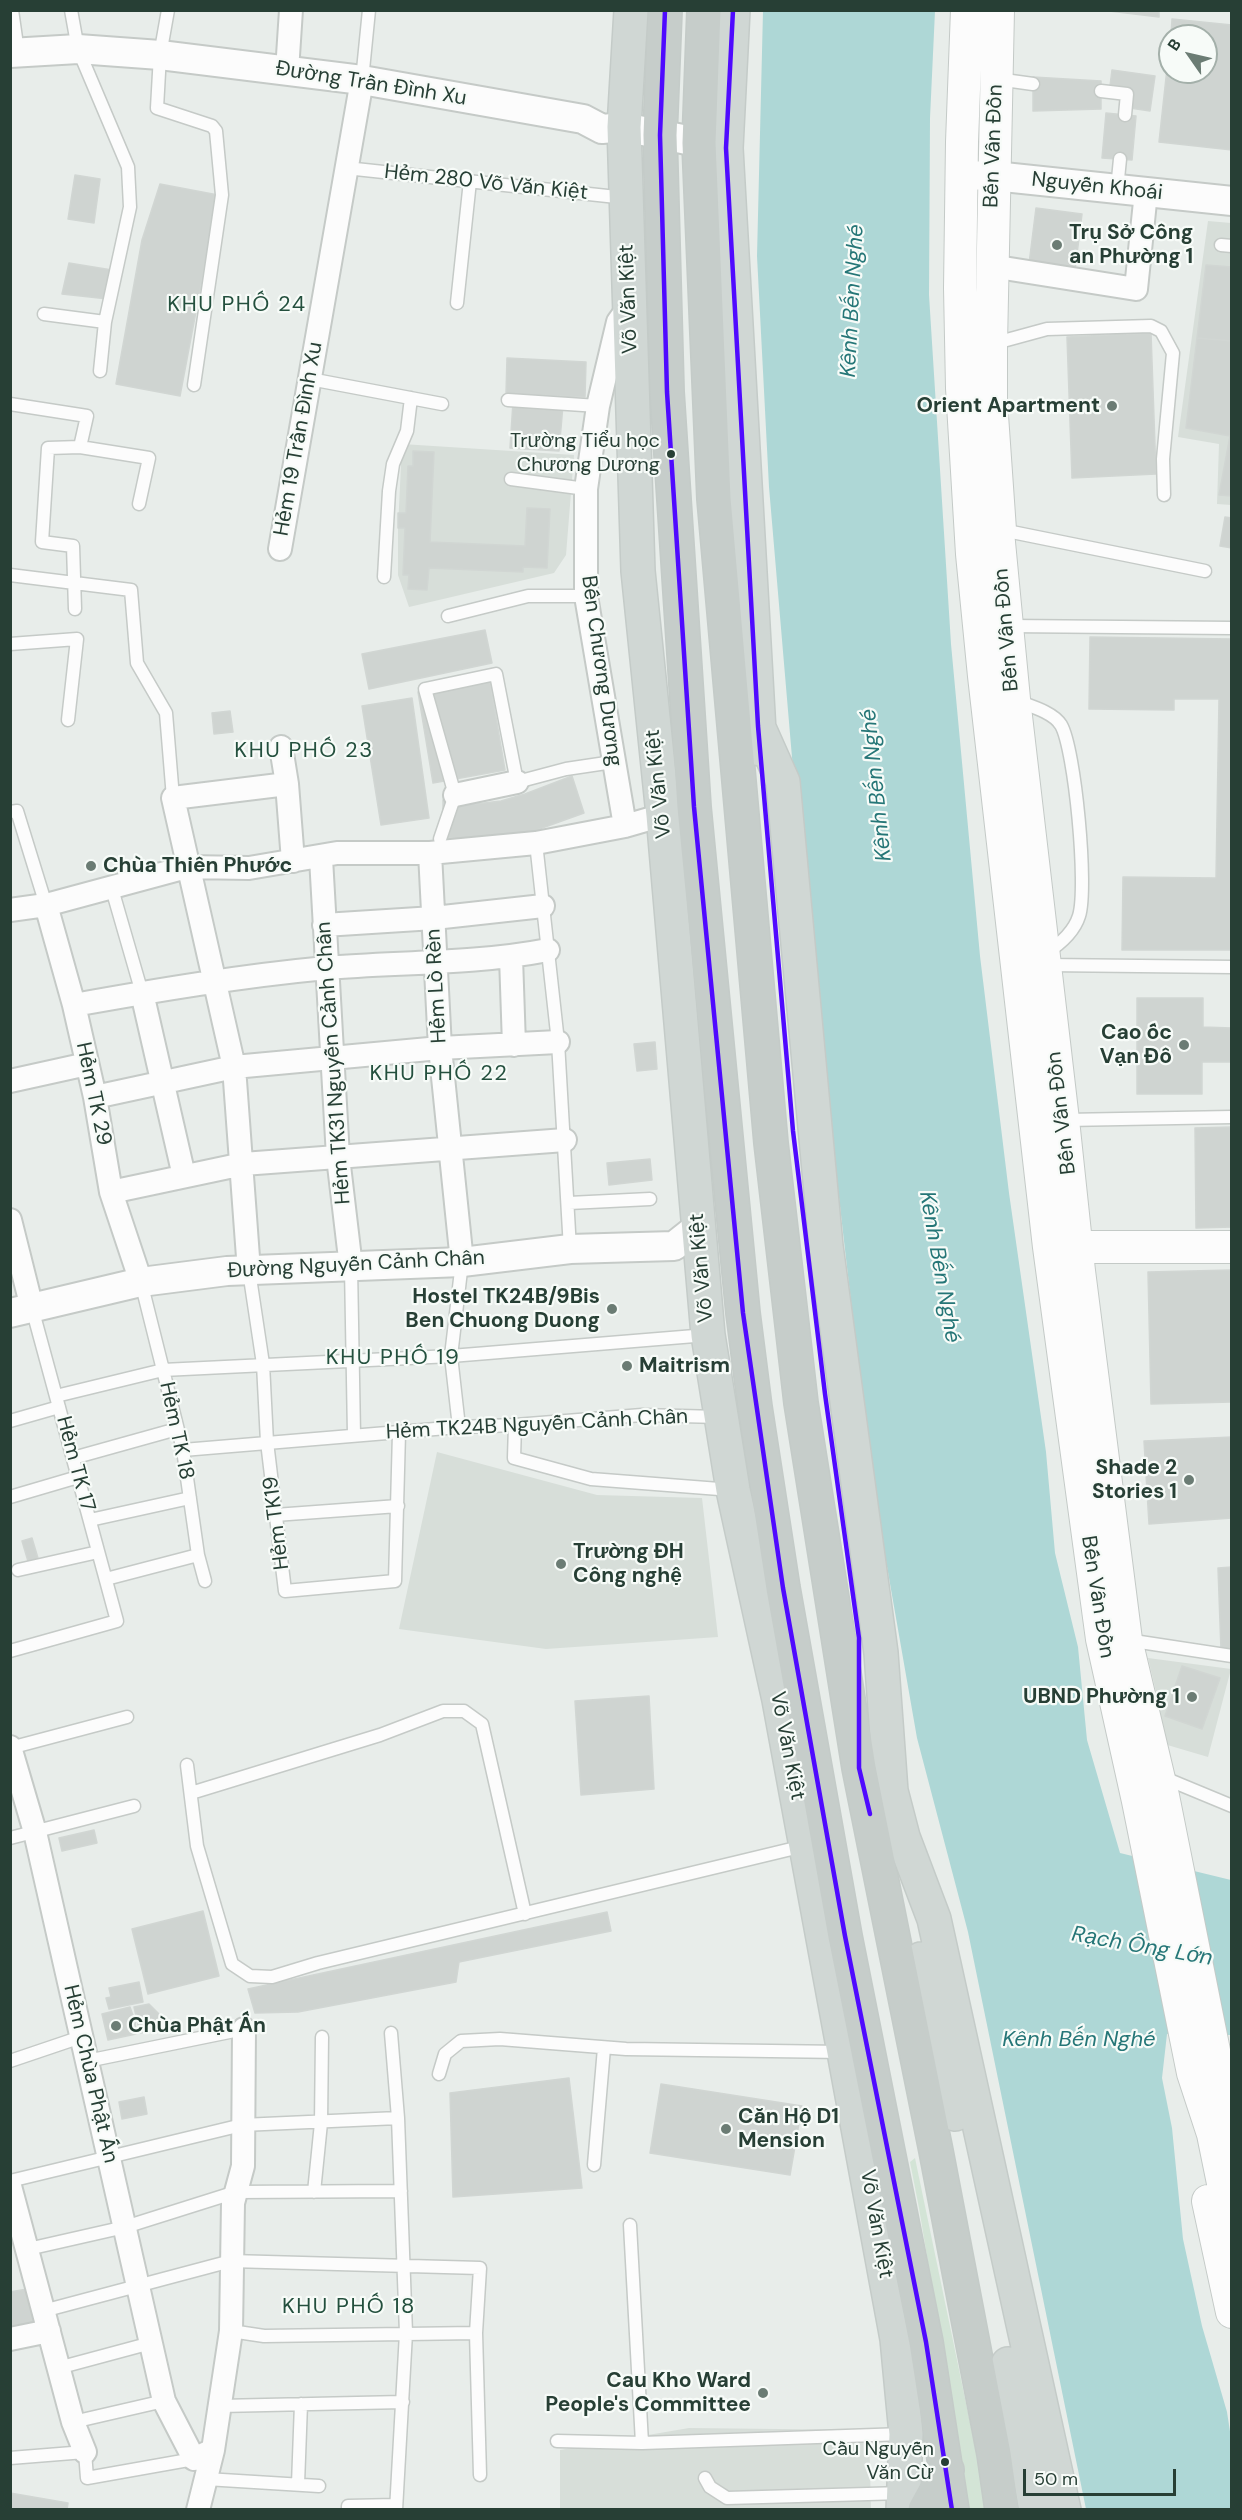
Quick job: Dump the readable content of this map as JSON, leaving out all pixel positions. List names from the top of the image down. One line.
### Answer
{"streets":{"highway":["Võ Văn Kiệt"],"main road":["Bến Vân Đồn"],"street":["Đường Trần Ðình Xu","Nguyễn Khoái","Hẻm 19 Trần Ðình Xu","Bến Chương Dương","Hẻm Lò Rèn","Hẻm TK31 Nguyễn Cảnh Chân","Hẻm TK 29","Đường Nguyễn Cảnh Chân","Hẻm Chùa Phật Ấn"],"lane":["Hẻm 280 Võ Văn Kiệt","Hẻm TK24B Nguyễn Cảnh Chân","Hẻm TK 18","Hẻm TK 17","Hẻm TK19"]},"crossings":[["Đường Trần Ðình Xu","Võ Văn Kiệt"],["Đường Trần Ðình Xu","Hẻm 19 Trần Ðình Xu"],["Bến Vân Đồn","Nguyễn Khoái"],["Hẻm 280 Võ Văn Kiệt","Võ Văn Kiệt"],["Hẻm 280 Võ Văn Kiệt","Hẻm 19 Trần Ðình Xu"],["Võ Văn Kiệt","Bến Chương Dương"],["Võ Văn Kiệt","Đường Nguyễn Cảnh Chân"],["Võ Văn Kiệt","Hẻm TK24B Nguyễn Cảnh Chân"],["Hẻm Lò Rèn","Đường Nguyễn Cảnh Chân"],["Hẻm TK31 Nguyễn Cảnh Chân","Đường Nguyễn Cảnh Chân"],["Hẻm TK 29","Đường Nguyễn Cảnh Chân"],["Hẻm TK 29","Hẻm TK 18"],["Đường Nguyễn Cảnh Chân","Hẻm TK 18"],["Đường Nguyễn Cảnh Chân","Hẻm TK 17"],["Đường Nguyễn Cảnh Chân","Hẻm TK19"],["Hẻm TK24B Nguyễn Cảnh Chân","Hẻm TK 18"],["Hẻm TK24B Nguyễn Cảnh Chân","Hẻm TK19"]],"districts":["KHU PHỐ 24","KHU PHỐ 23","KHU PHỐ 22","KHU PHỐ 19","KHU PHỐ 18"],"water":["Kênh Bến Nghé","Rạch Ông Lớn"],"places":["Trụ Sở Công an Phường 1","Orient Apartment","Trường Tiểu học Chương Dương","Chùa Thiên Phước","Cao ốc Vạn Đô","Hostel TK24B/9Bis Ben Chuong Duong","Maitrism","Shade 2 Stories 1","Trường ĐH Công nghệ","UBND Phường 1","Chùa Phật Ấn","Căn Hộ D1 Mension","Cau Kho Ward People's Committee","Cầu Nguyễn Văn Cừ"],"scale_bar":"50 m","north":"top left"}
